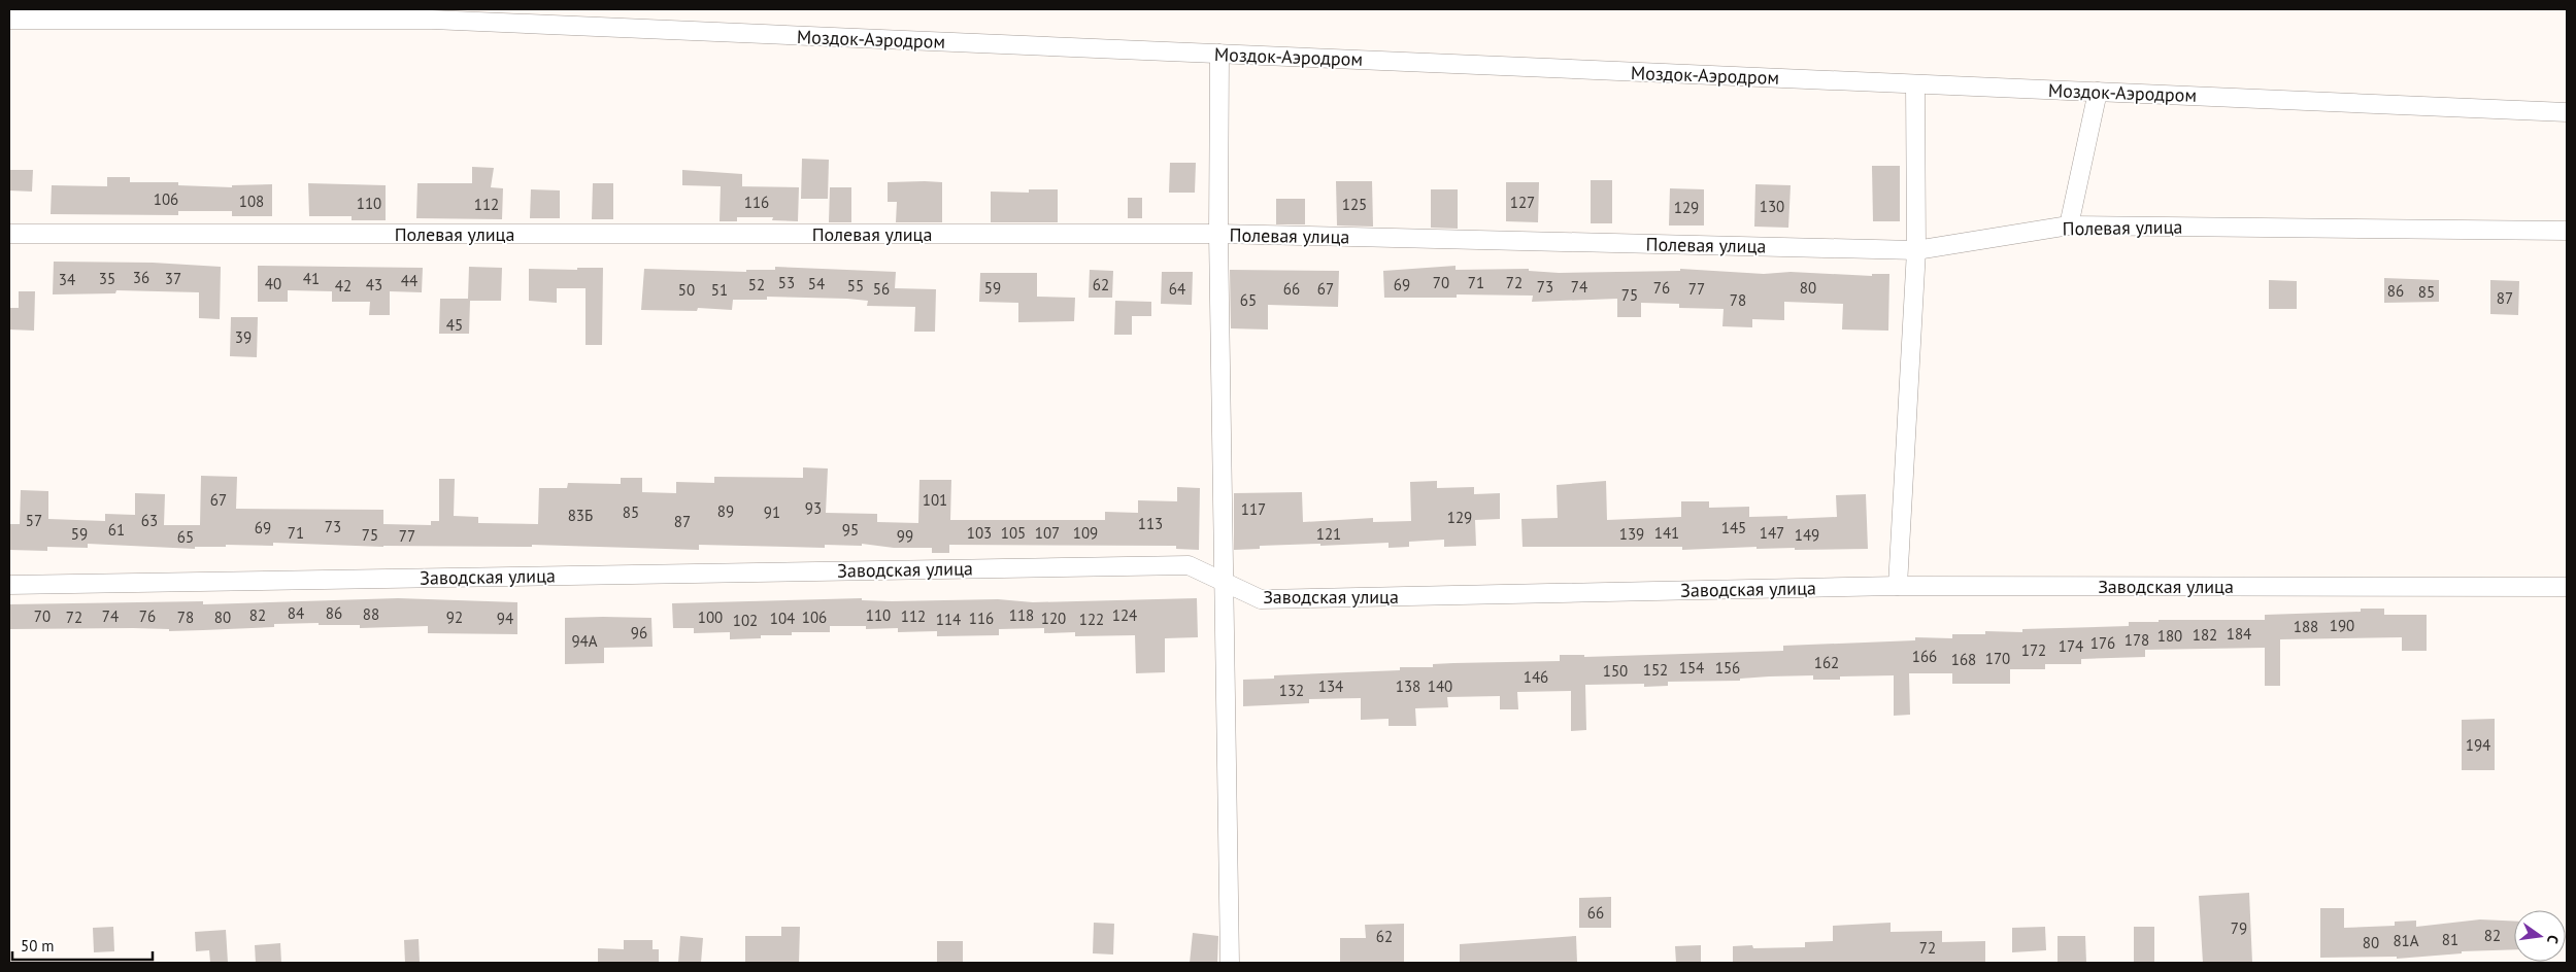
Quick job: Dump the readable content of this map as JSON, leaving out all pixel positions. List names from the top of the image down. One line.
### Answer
{"streets":{"street":["Моздок-Аэродром","Полевая улица","Заводская улица"]},"house_numbers":["106","108","116","127","110","112","125","130","129","36","35","37","41","34","44","53","70","71","72","40","54","43","52","62","69","42","55","73","74","59","76","80","56","64","66","67","77","50","51","86","85","75","87","65","78","45","39","67","101","93","117","89","85","91","83Б","129","57","63","87","113","73","69","145","61","95","71","103","105","107","109","141","147","59","121","139","75","149","77","99","65","84","86","88","82","110","118","124","70","74","76","112","72","78","80","92","100","106","94","104","116","120","114","122","102","190","188","96","184","182","180","178","94А","176","174","172","166","170","168","162","154","156","152","150","146","134","138","140","132","194","66","79","82","62","81","81А","80","72"],"scale_bar":"50 m","north":"right"}
